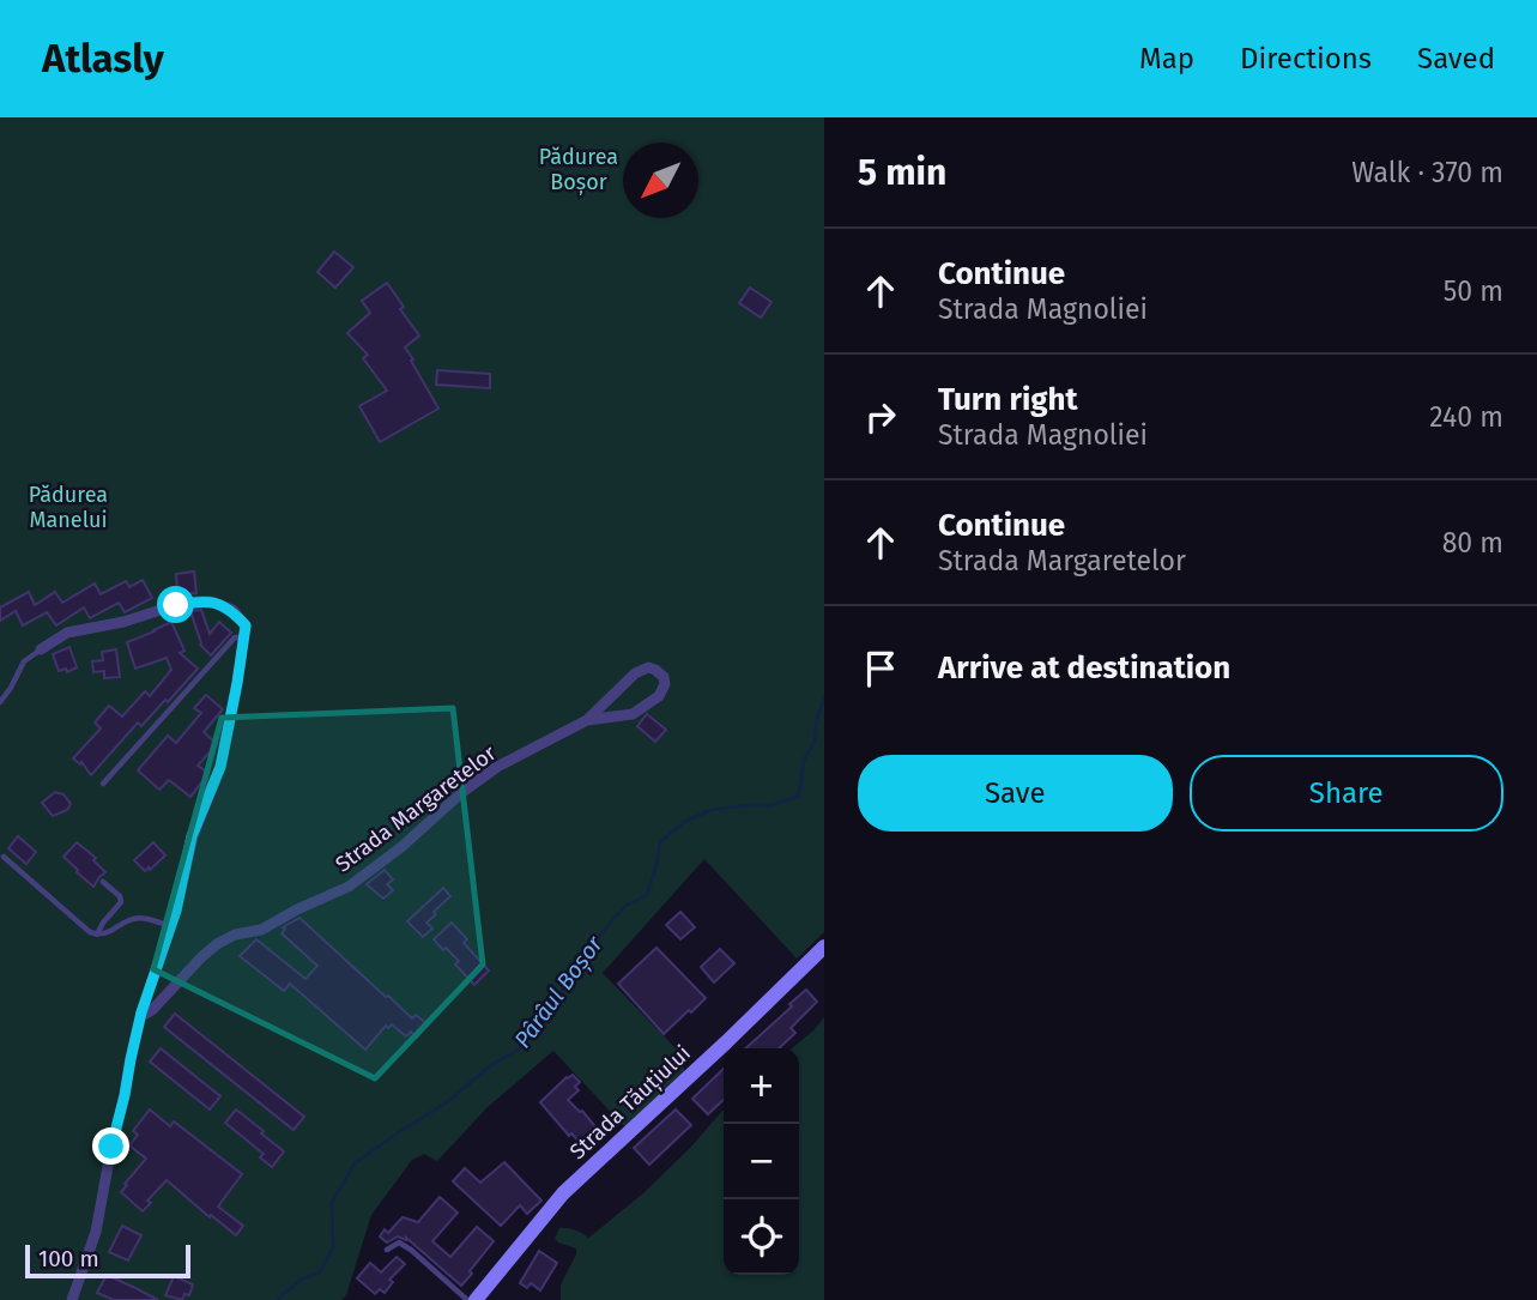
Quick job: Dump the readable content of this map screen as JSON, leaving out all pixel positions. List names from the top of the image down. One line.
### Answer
{"streets":{"main road":["Strada Tăuțiului"],"street":["Strada Margaretelor"]},"water":["Pârâul Boșor"],"parks":["Pădurea Boșor","Pădurea Manelui"],"scale_bar":"100 m","north":"bottom left","page":{"header":"Atlasly","nav":["Map","Directions","Saved"],"heading":["5 min","Walk · 370 m"],"list":[["Continue","Strada Magnoliei","50 m"],["Turn right","Strada Magnoliei","240 m"],["Continue","Strada Margaretelor","80 m"],"Arrive at destination"],"buttons":["Save","Share"],"map_buttons":["+","−"],"scale":"100 m"}}
